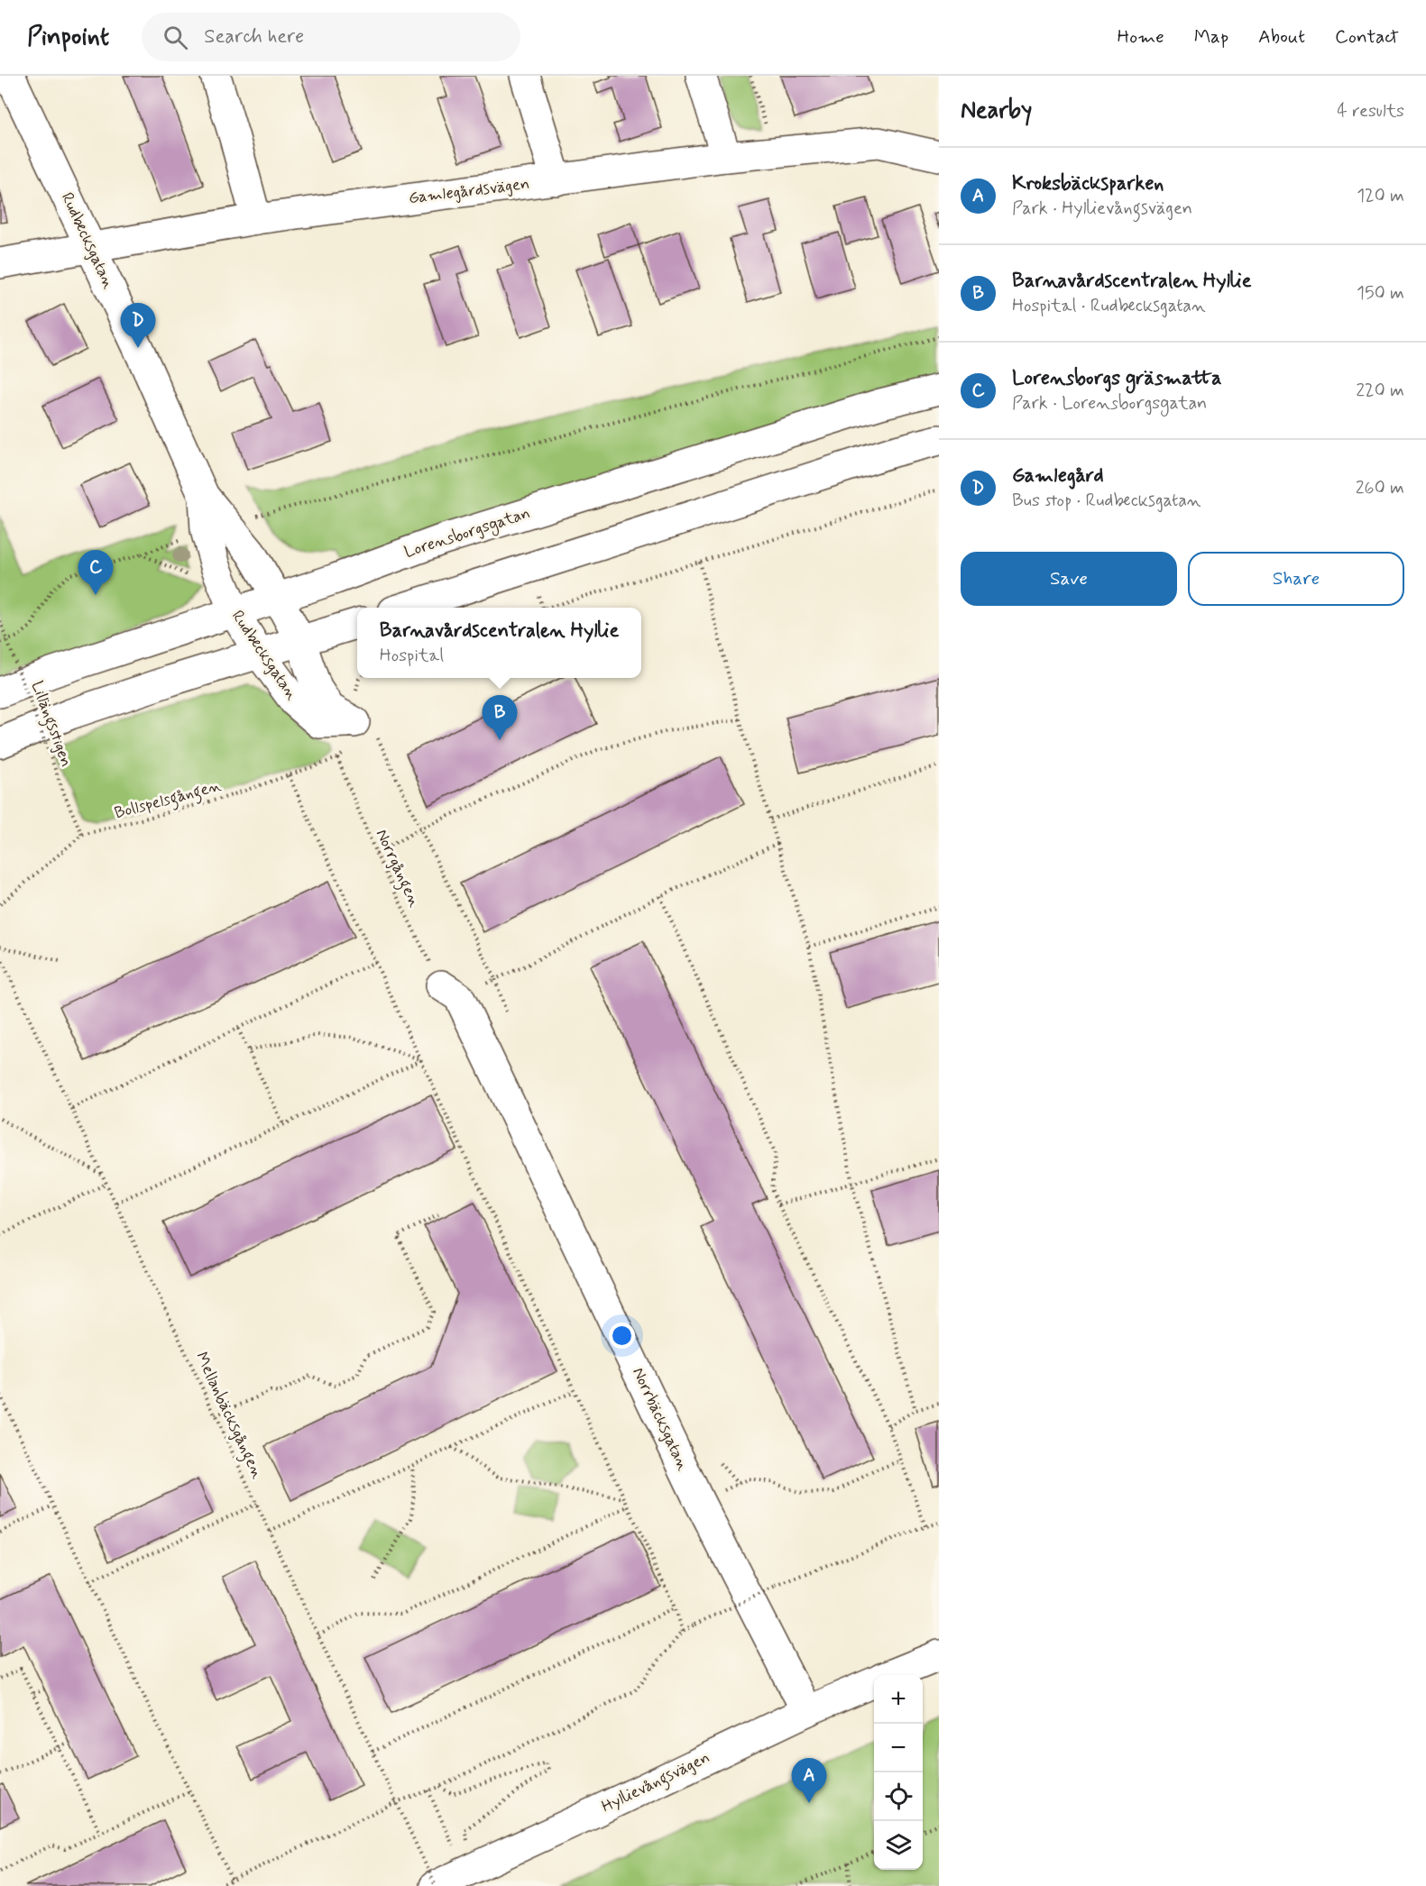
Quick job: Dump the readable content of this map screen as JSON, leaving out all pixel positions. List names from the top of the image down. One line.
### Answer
{"streets":{"street":["Gamlegårdsvägen","Rudbecksgatan","Lorensborgsgatan","Norrbäcksgatan","Hyllievångsvägen"],"path":["Lillängsstigen","Bollspelsgången","Norrgången","Mellanbäcksgången"]},"crossings":[["Gamlegårdsvägen","Rudbecksgatan"],["Rudbecksgatan","Lorensborgsgatan"],["Lillängsstigen","Bollspelsgången"],["Bollspelsgången","Norrgången"],["Norrgången","Norrbäcksgatan"],["Mellanbäcksgången","Hyllievångsvägen"],["Norrbäcksgatan","Hyllievångsvägen"]],"page":{"header":"Pinpoint","search":"Search here","nav":["Home","Map","About","Contact"],"heading":["Nearby","4 results"],"list":[{"mark":"A","name":"Kroksbäcksparken","note":"Park · Hyllievångsvägen","value":"120 m"},{"mark":"B","name":"Barnavårdscentralen Hyllie","note":"Hospital · Rudbecksgatan","value":"150 m"},{"mark":"C","name":"Lorensborgs gräsmatta","note":"Park · Lorensborgsgatan","value":"220 m"},{"mark":"D","name":"Gamlegård","note":"Bus stop · Rudbecksgatan","value":"260 m"}],"pins":["D","C","B","A"],"buttons":["Save","Share"],"popup":["Barnavårdscentralen Hyllie","Hospital"],"map_buttons":["+","−"]}}
